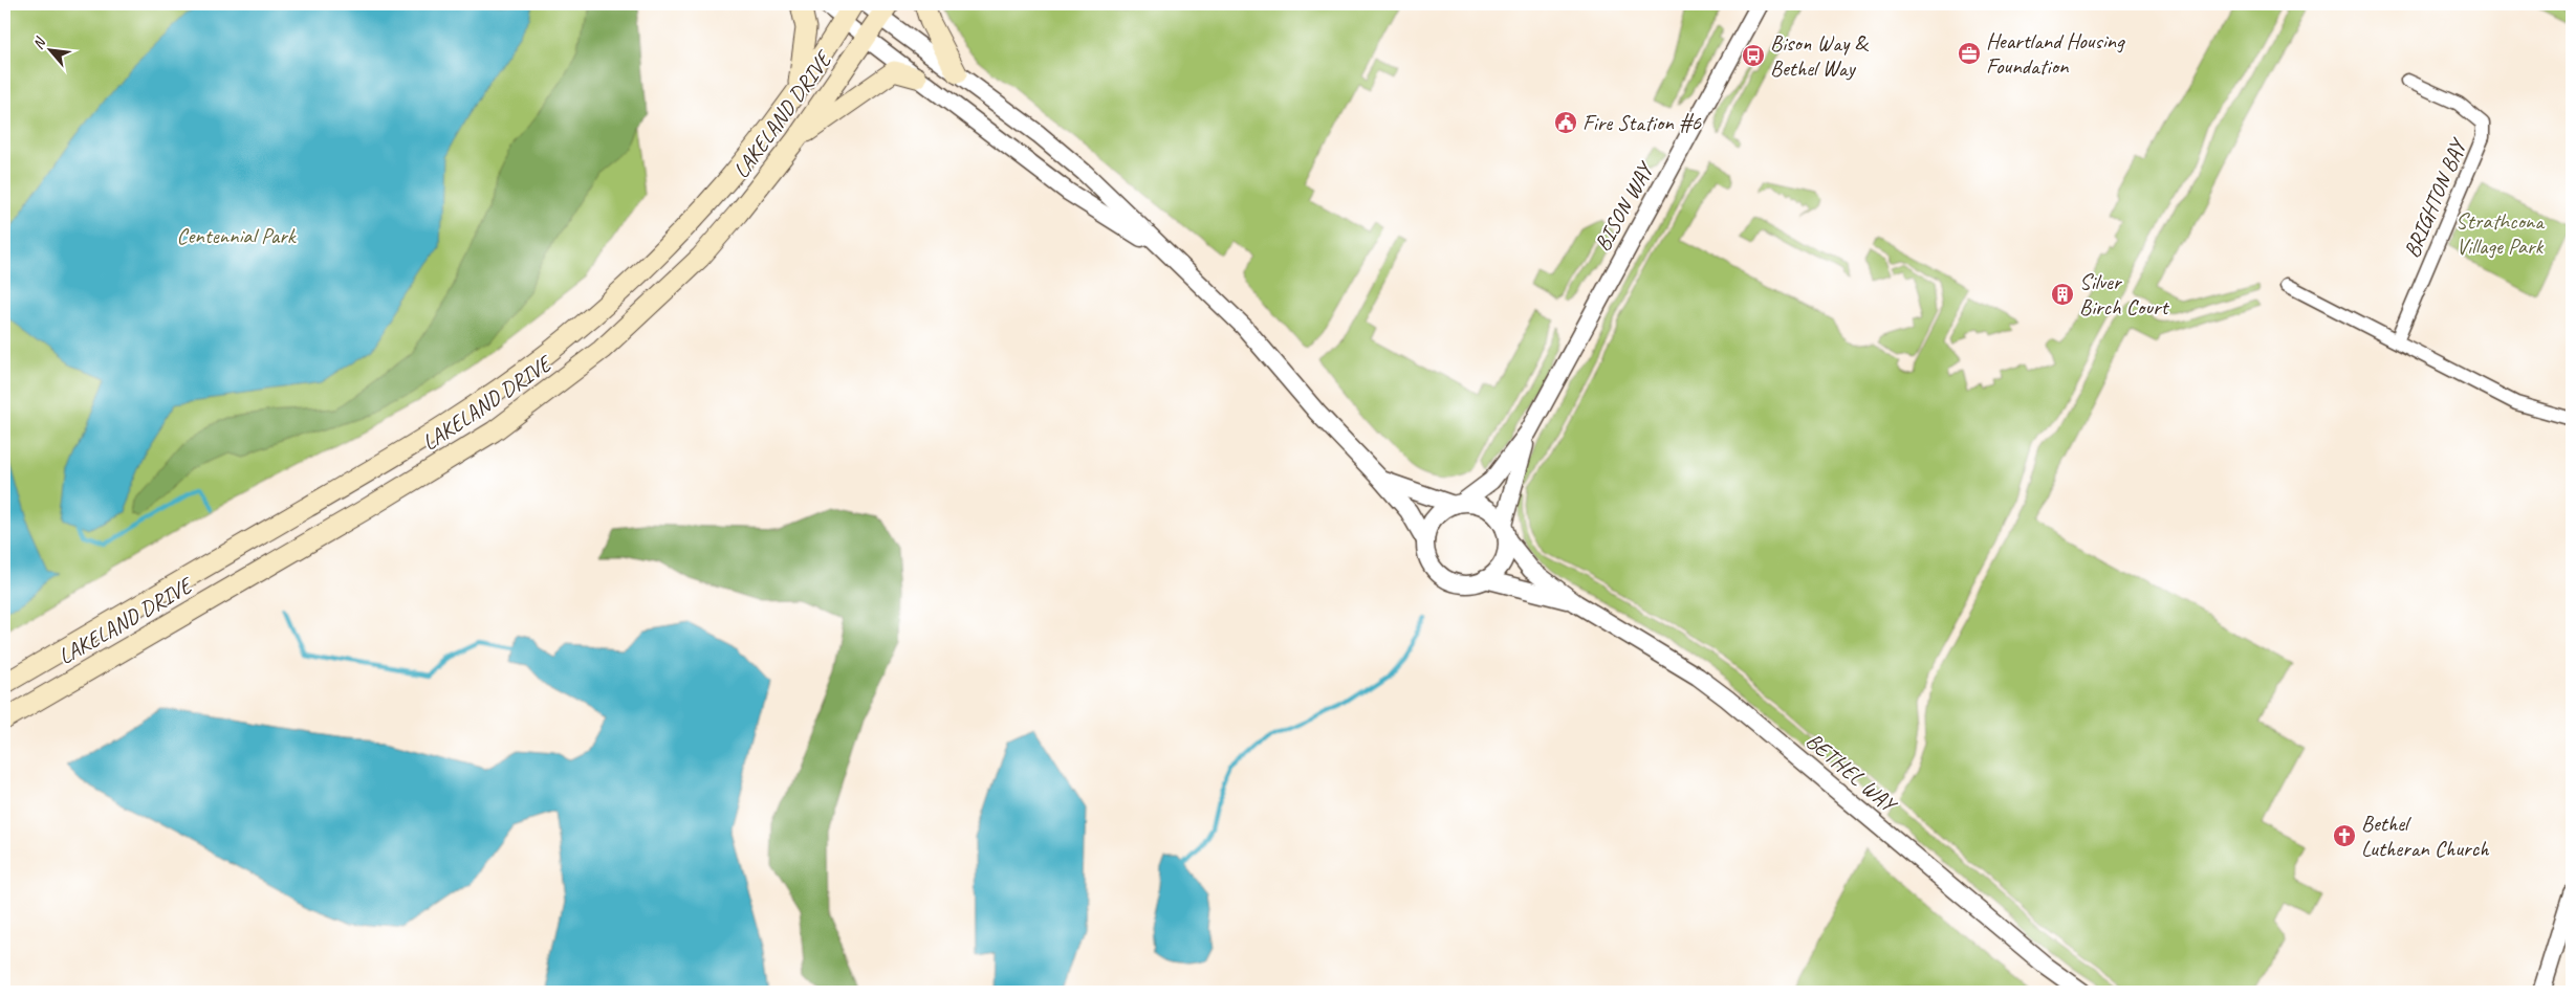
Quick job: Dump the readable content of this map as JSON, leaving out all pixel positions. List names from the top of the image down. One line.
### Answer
{"streets":{"main road":["LAKELAND DRIVE"],"street":["BRIGHTON BAY","BISON WAY","BETHEL WAY"]},"crossings":[["BISON WAY","BETHEL WAY"]],"parks":["Strathcona Village Park","Centennial Park"],"places":{"office":["Heartland Housing Foundation"],"bus stop":["Bison Way & Bethel Way"],"public building":["Fire Station #6"],"building":["Silver Birch Court"],"church":["Bethel Lutheran Church"]},"north":"top left"}
